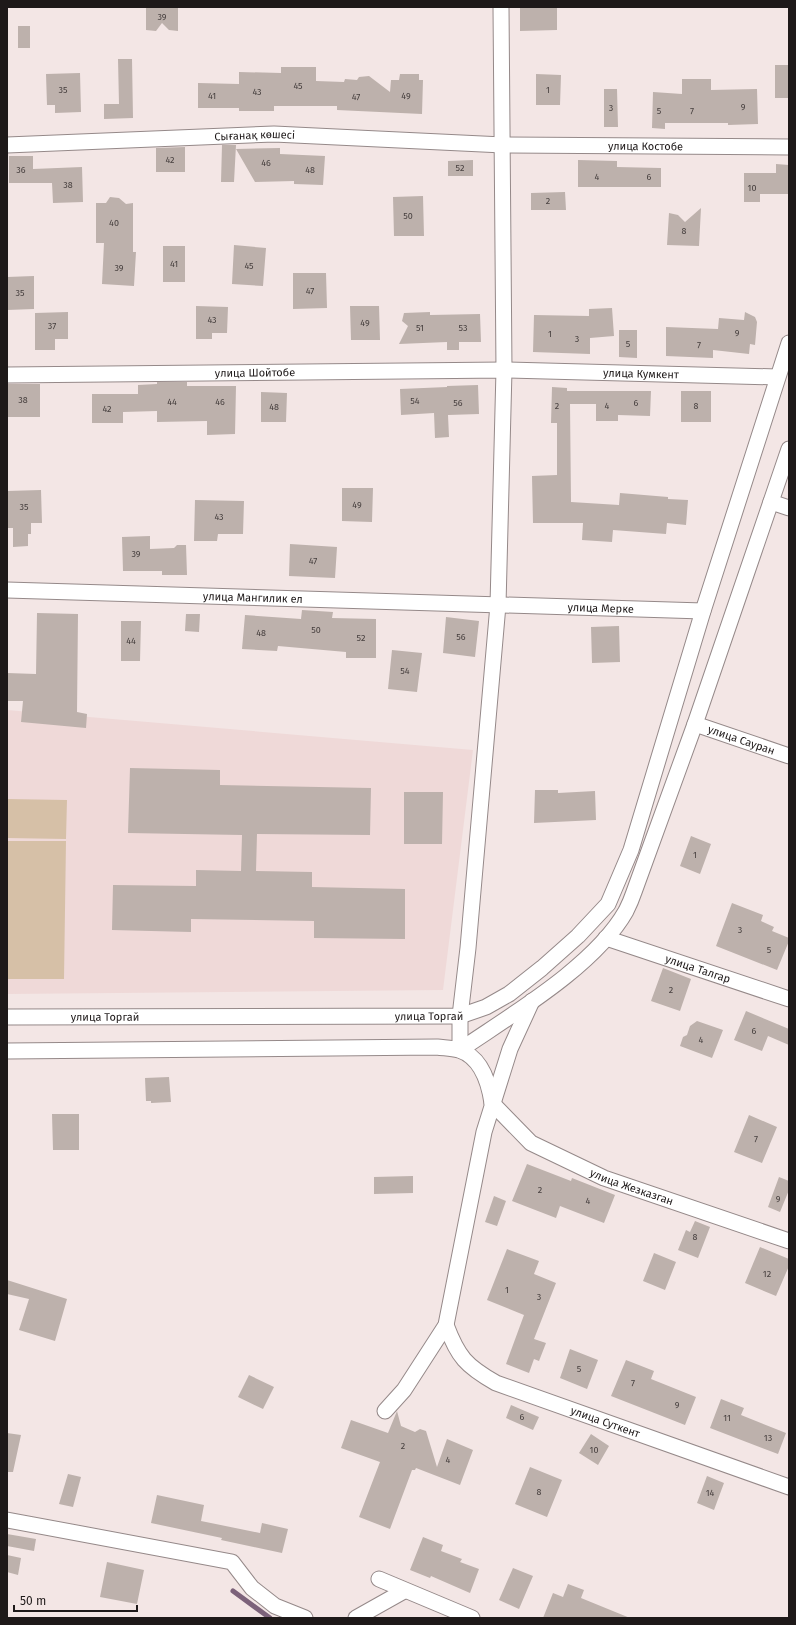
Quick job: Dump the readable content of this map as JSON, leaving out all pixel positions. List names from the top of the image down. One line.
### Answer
{"streets":{"street":["Сығанақ көшесі","улица Костобе","улица Шойтобе","улица Кумкент","улица Мангилик ел","улица Мерке","улица Сауран","улица Талгар","улица Торгай","улица Жезказган","улица Суткент"]},"crossings":[["Сығанақ көшесі","улица Костобе"],["улица Шойтобе","улица Кумкент"],["улица Мангилик ел","улица Мерке"]],"house_numbers":["39","45","35","1","43","41","49","47","9","3","5","7","42","46","52","36","48","4","6","38","10","2","50","40","8","41","45","39","47","35","43","49","37","51","53","9","1","3","5","7","38","54","44","46","56","6","2","4","8","48","42","49","35","43","39","47","50","48","56","52","44","54","1","3","5","2","6","4","7","2","9","4","8","12","1","3","5","7","9","6","11","13","2","10","4","8","14"],"scale_bar":"50 m"}
